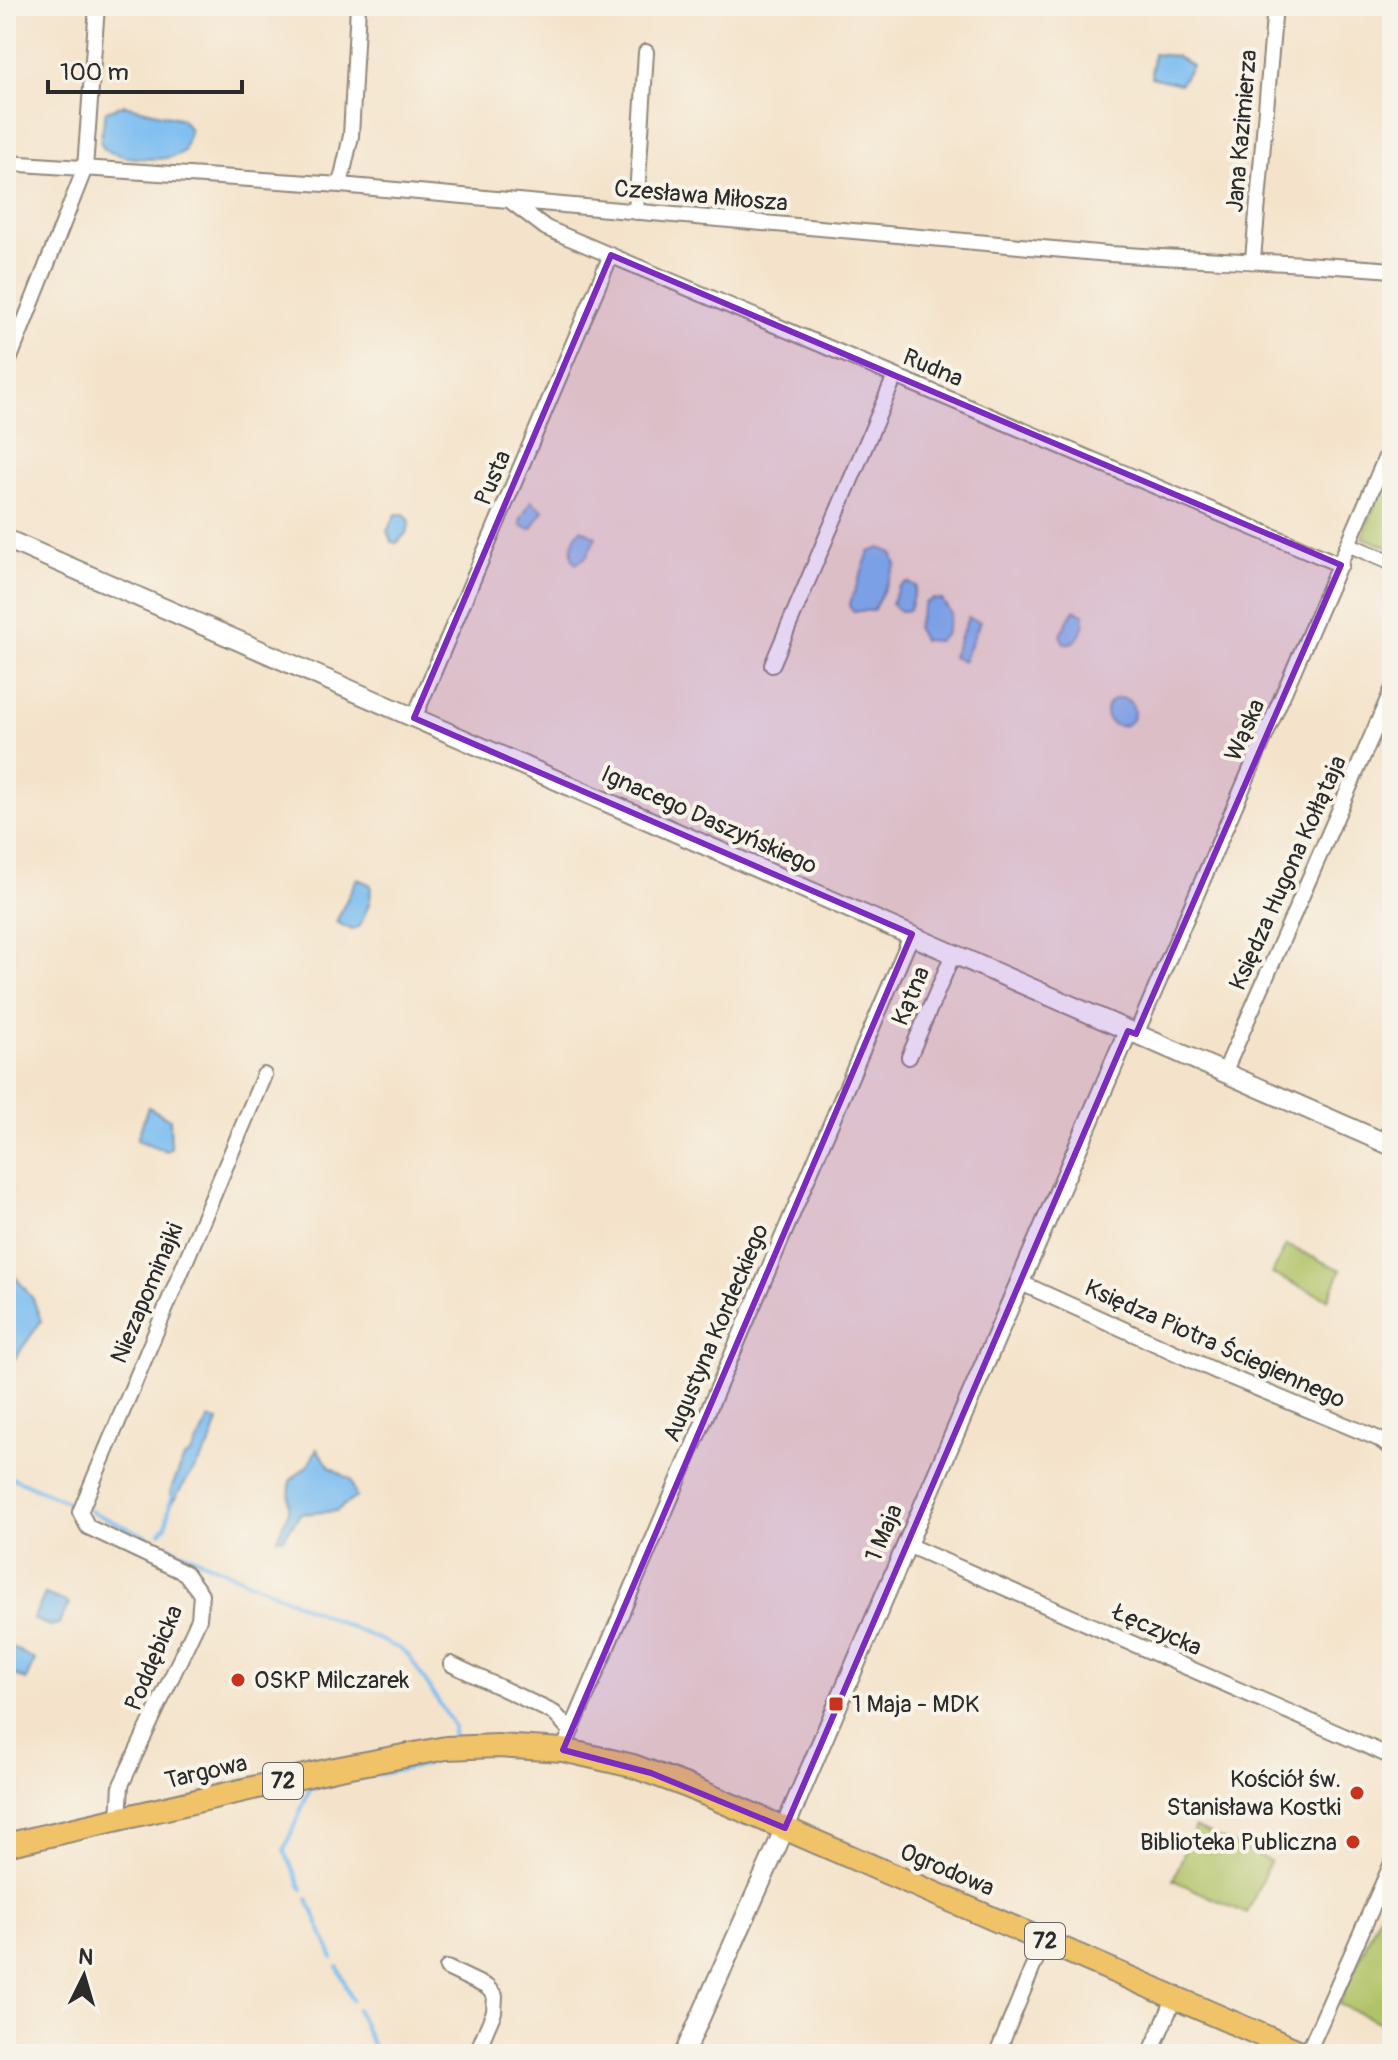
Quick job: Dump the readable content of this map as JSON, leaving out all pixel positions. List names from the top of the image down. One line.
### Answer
{"streets":{"main road":["Targowa","72","Ogrodowa"],"street":["Jana Kazimierza","Czesława Miłosza","Rudna","Pusta","Wąska","Ignacego Daszyńskiego","Księdza Hugona Kołłątaja","Kątna","Niezapominajki","Augustyna Kordeckiego","Księdza Piotra Ściegiennego","1 Maja","Łęczycka","Poddębicka"]},"crossings":[["Jana Kazimierza","Czesława Miłosza"],["Czesława Miłosza","Rudna"],["Rudna","Pusta"],["Rudna","Wąska"],["Pusta","Ignacego Daszyńskiego"],["Wąska","Ignacego Daszyńskiego"],["Wąska","1 Maja"],["Ignacego Daszyńskiego","Księdza Hugona Kołłątaja"],["Ignacego Daszyńskiego","Kątna"],["Ignacego Daszyńskiego","Augustyna Kordeckiego"],["Ignacego Daszyńskiego","1 Maja"],["Niezapominajki","Poddębicka"],["Augustyna Kordeckiego","Targowa"],["Augustyna Kordeckiego","Ogrodowa"],["Księdza Piotra Ściegiennego","1 Maja"],["1 Maja","Łęczycka"],["1 Maja","Ogrodowa"],["Poddębicka","Targowa"],["Targowa","Ogrodowa"]],"places":{"other":["OSKP Milczarek","Kościół św. Stanisława Kostki","Biblioteka Publiczna"],"transit":["1 Maja - MDK"]},"scale_bar":"100 m","north":"top"}
